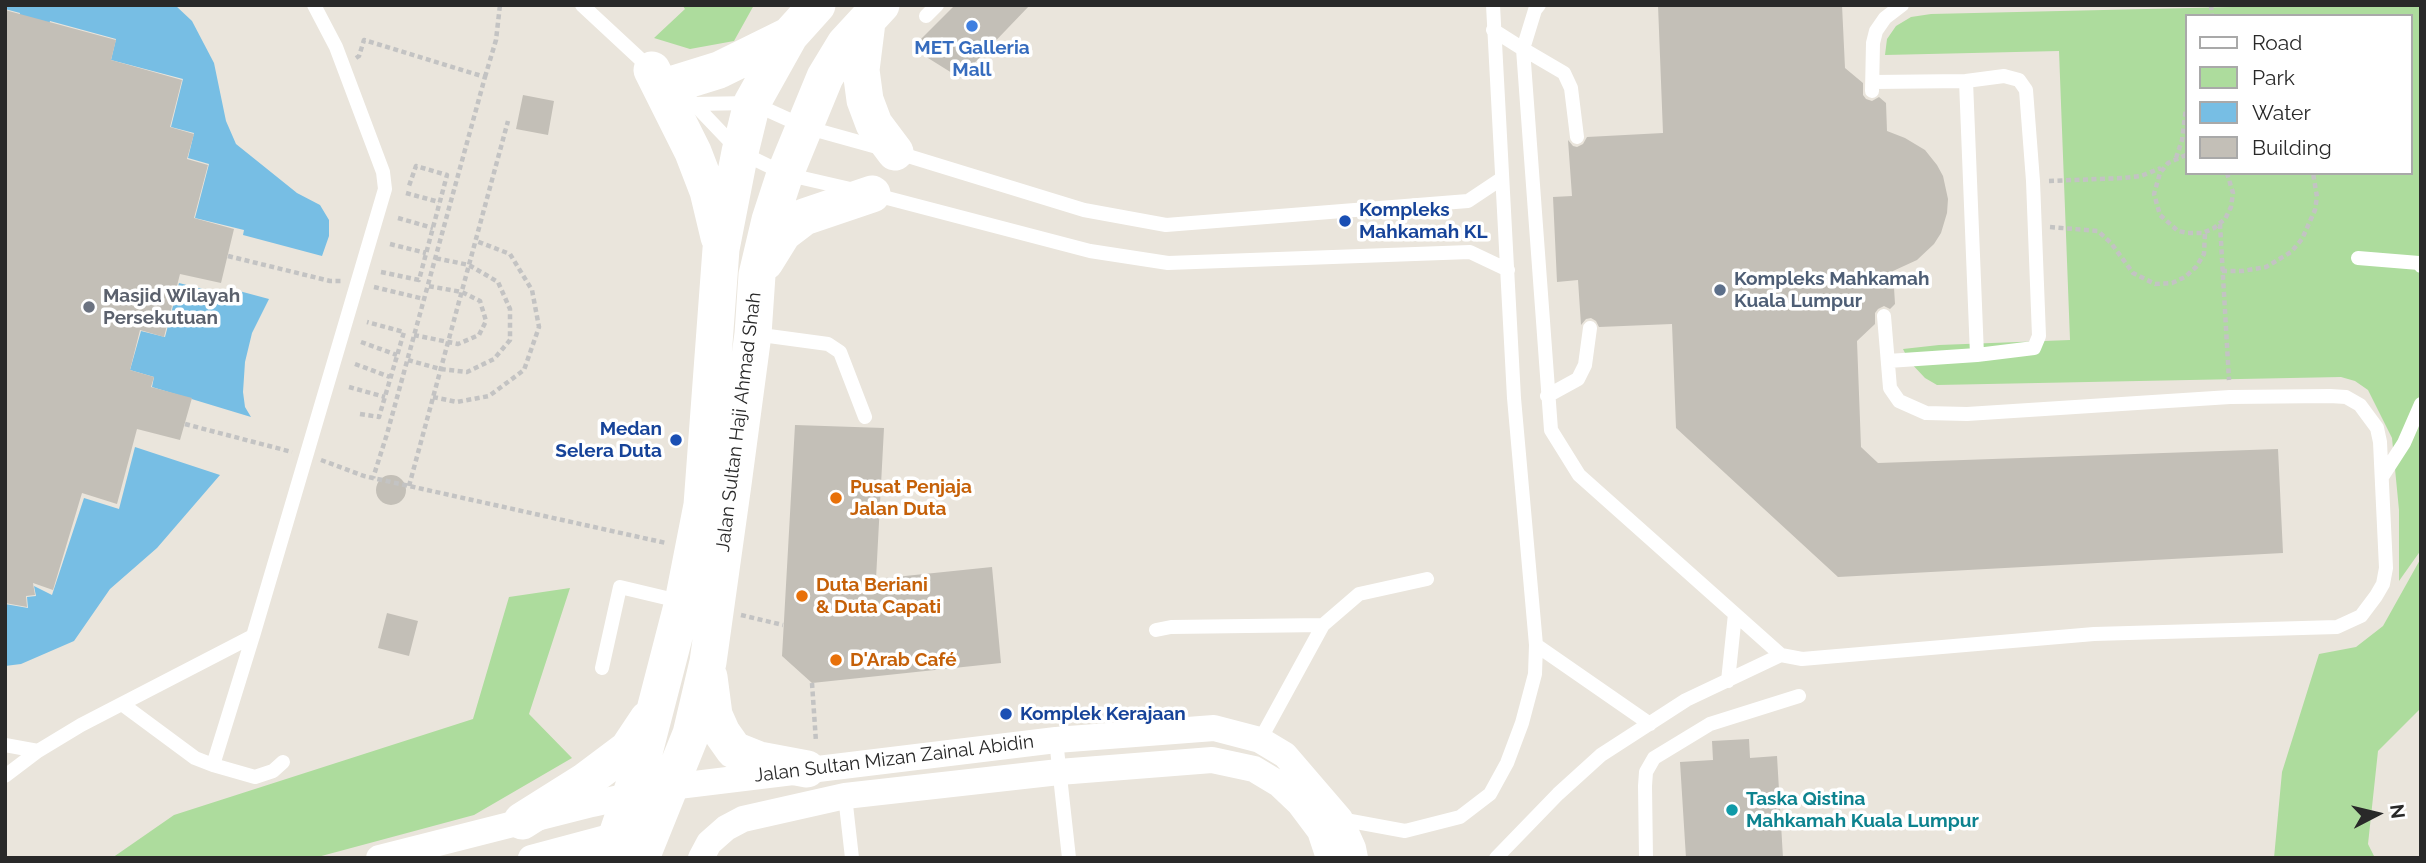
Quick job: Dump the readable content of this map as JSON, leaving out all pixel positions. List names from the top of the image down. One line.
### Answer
{"streets":{"street":["Jalan Sultan Haji Ahmad Shah","Jalan Sultan Mizan Zainal Abidin"]},"crossings":[["Jalan Sultan Haji Ahmad Shah","Jalan Sultan Mizan Zainal Abidin"]],"places":["MET Galleria Mall","Kompleks Mahkamah KL","Kompleks Mahkamah Kuala Lumpur","Masjid Wilayah Persekutuan","Medan Selera Duta","Pusat Penjaja Jalan Duta","Duta Beriani & Duta Capati","D'Arab Café","Komplek Kerajaan","Taska Qistina Mahkamah Kuala Lumpur"],"legend":["Road","Park","Water","Building"],"north":"right"}
